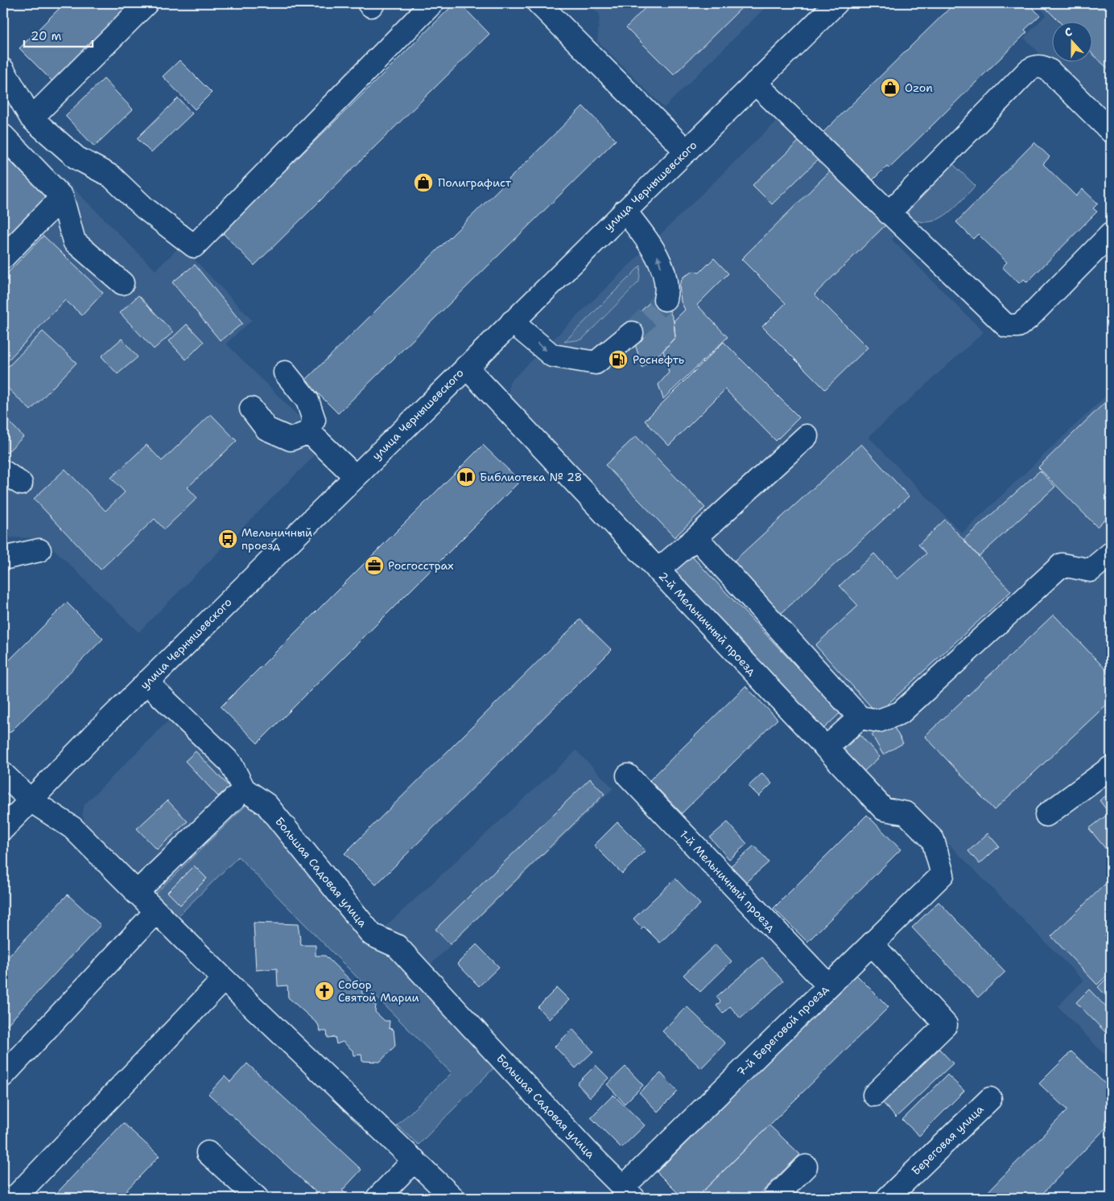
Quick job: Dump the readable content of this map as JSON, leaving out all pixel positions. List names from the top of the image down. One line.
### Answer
{"streets":{"street":["улица Чернышевского","2-й Мельничный проезд","Большая Садовая улица","1-й Мельничный проезд","7-й Береговой проезд","Береговая улица"]},"crossings":[["улица Чернышевского","2-й Мельничный проезд"],["2-й Мельничный проезд","7-й Береговой проезд"],["Большая Садовая улица","7-й Береговой проезд"],["1-й Мельничный проезд","7-й Береговой проезд"]],"places":{"shop":["Ozon","Полиграфист"],"fuel station":["Роснефть"],"library":["Библиотека № 28"],"bus stop":["Мельничный проезд"],"office":["Росгосстрах"],"church":["Собор Святой Марии"]},"scale_bar":"20 m","north":"top"}
